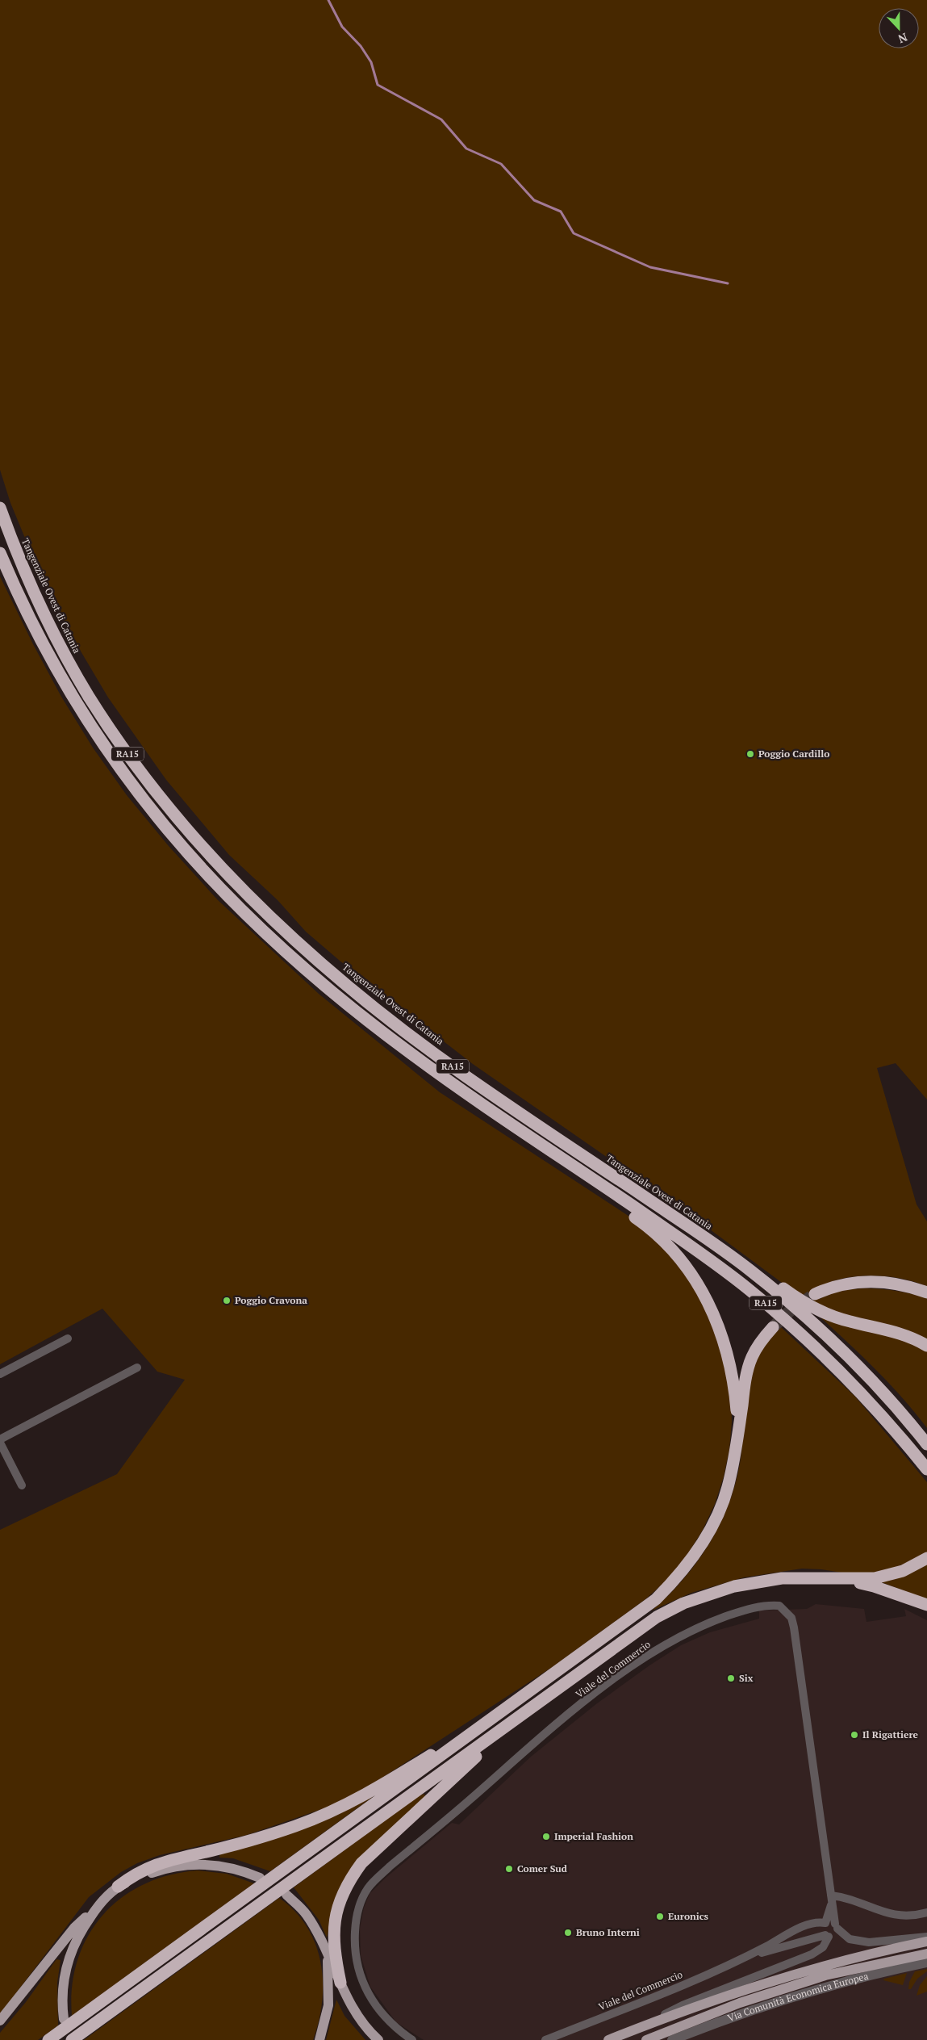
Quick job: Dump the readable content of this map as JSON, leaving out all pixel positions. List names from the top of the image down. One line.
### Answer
{"streets":{"highway":["Tangenziale Ovest di Catania","RA15"],"street":["Viale del Commercio","Via Comunità Economica Europea"]},"places":["Poggio Cardillo","Poggio Cravona","Six","Il Rigattiere","Imperial Fashion","Comer Sud","Euronics","Bruno Interni"],"north":"bottom"}
